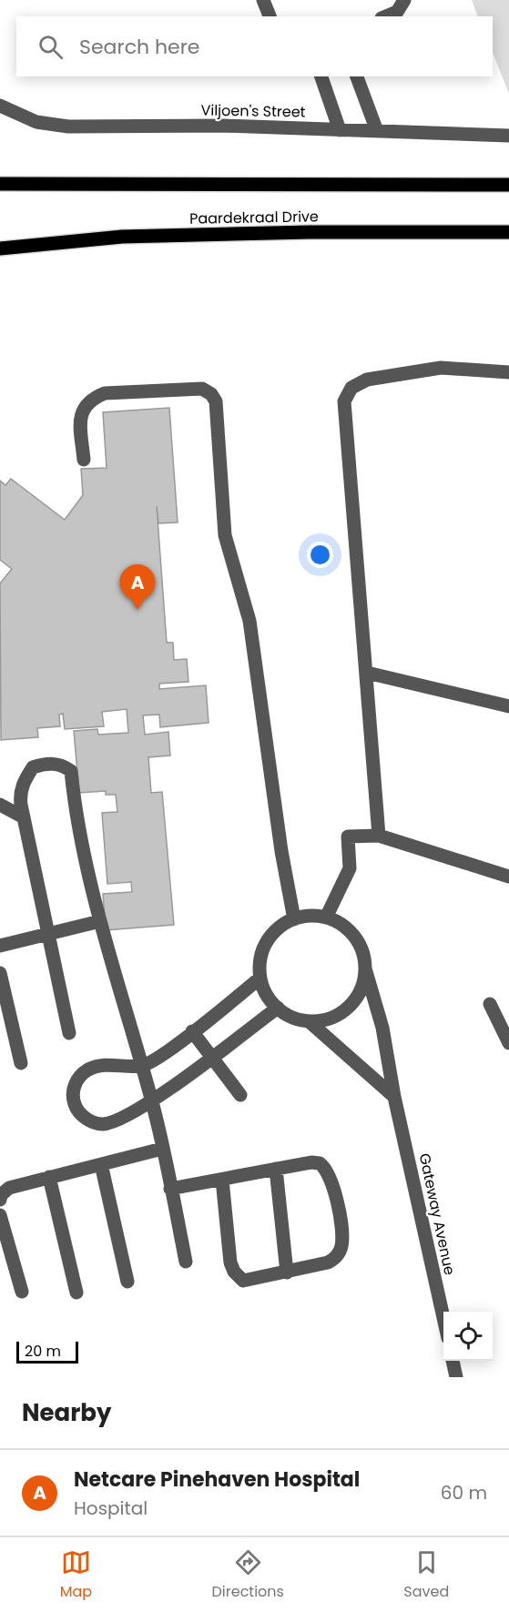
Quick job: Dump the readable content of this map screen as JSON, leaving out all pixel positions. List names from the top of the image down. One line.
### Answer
{"streets":{"main road":["Paardekraal Drive"],"street":["Viljoen's Street","Gateway Avenue"]},"scale_bar":"20 m","page":{"search":"Search here","pins":"A","scale":"20 m","heading":"Nearby","list":[{"mark":"A","name":"Netcare Pinehaven Hospital","note":"Hospital","value":"60 m"}],"nav":["Map","Directions","Saved"]}}
